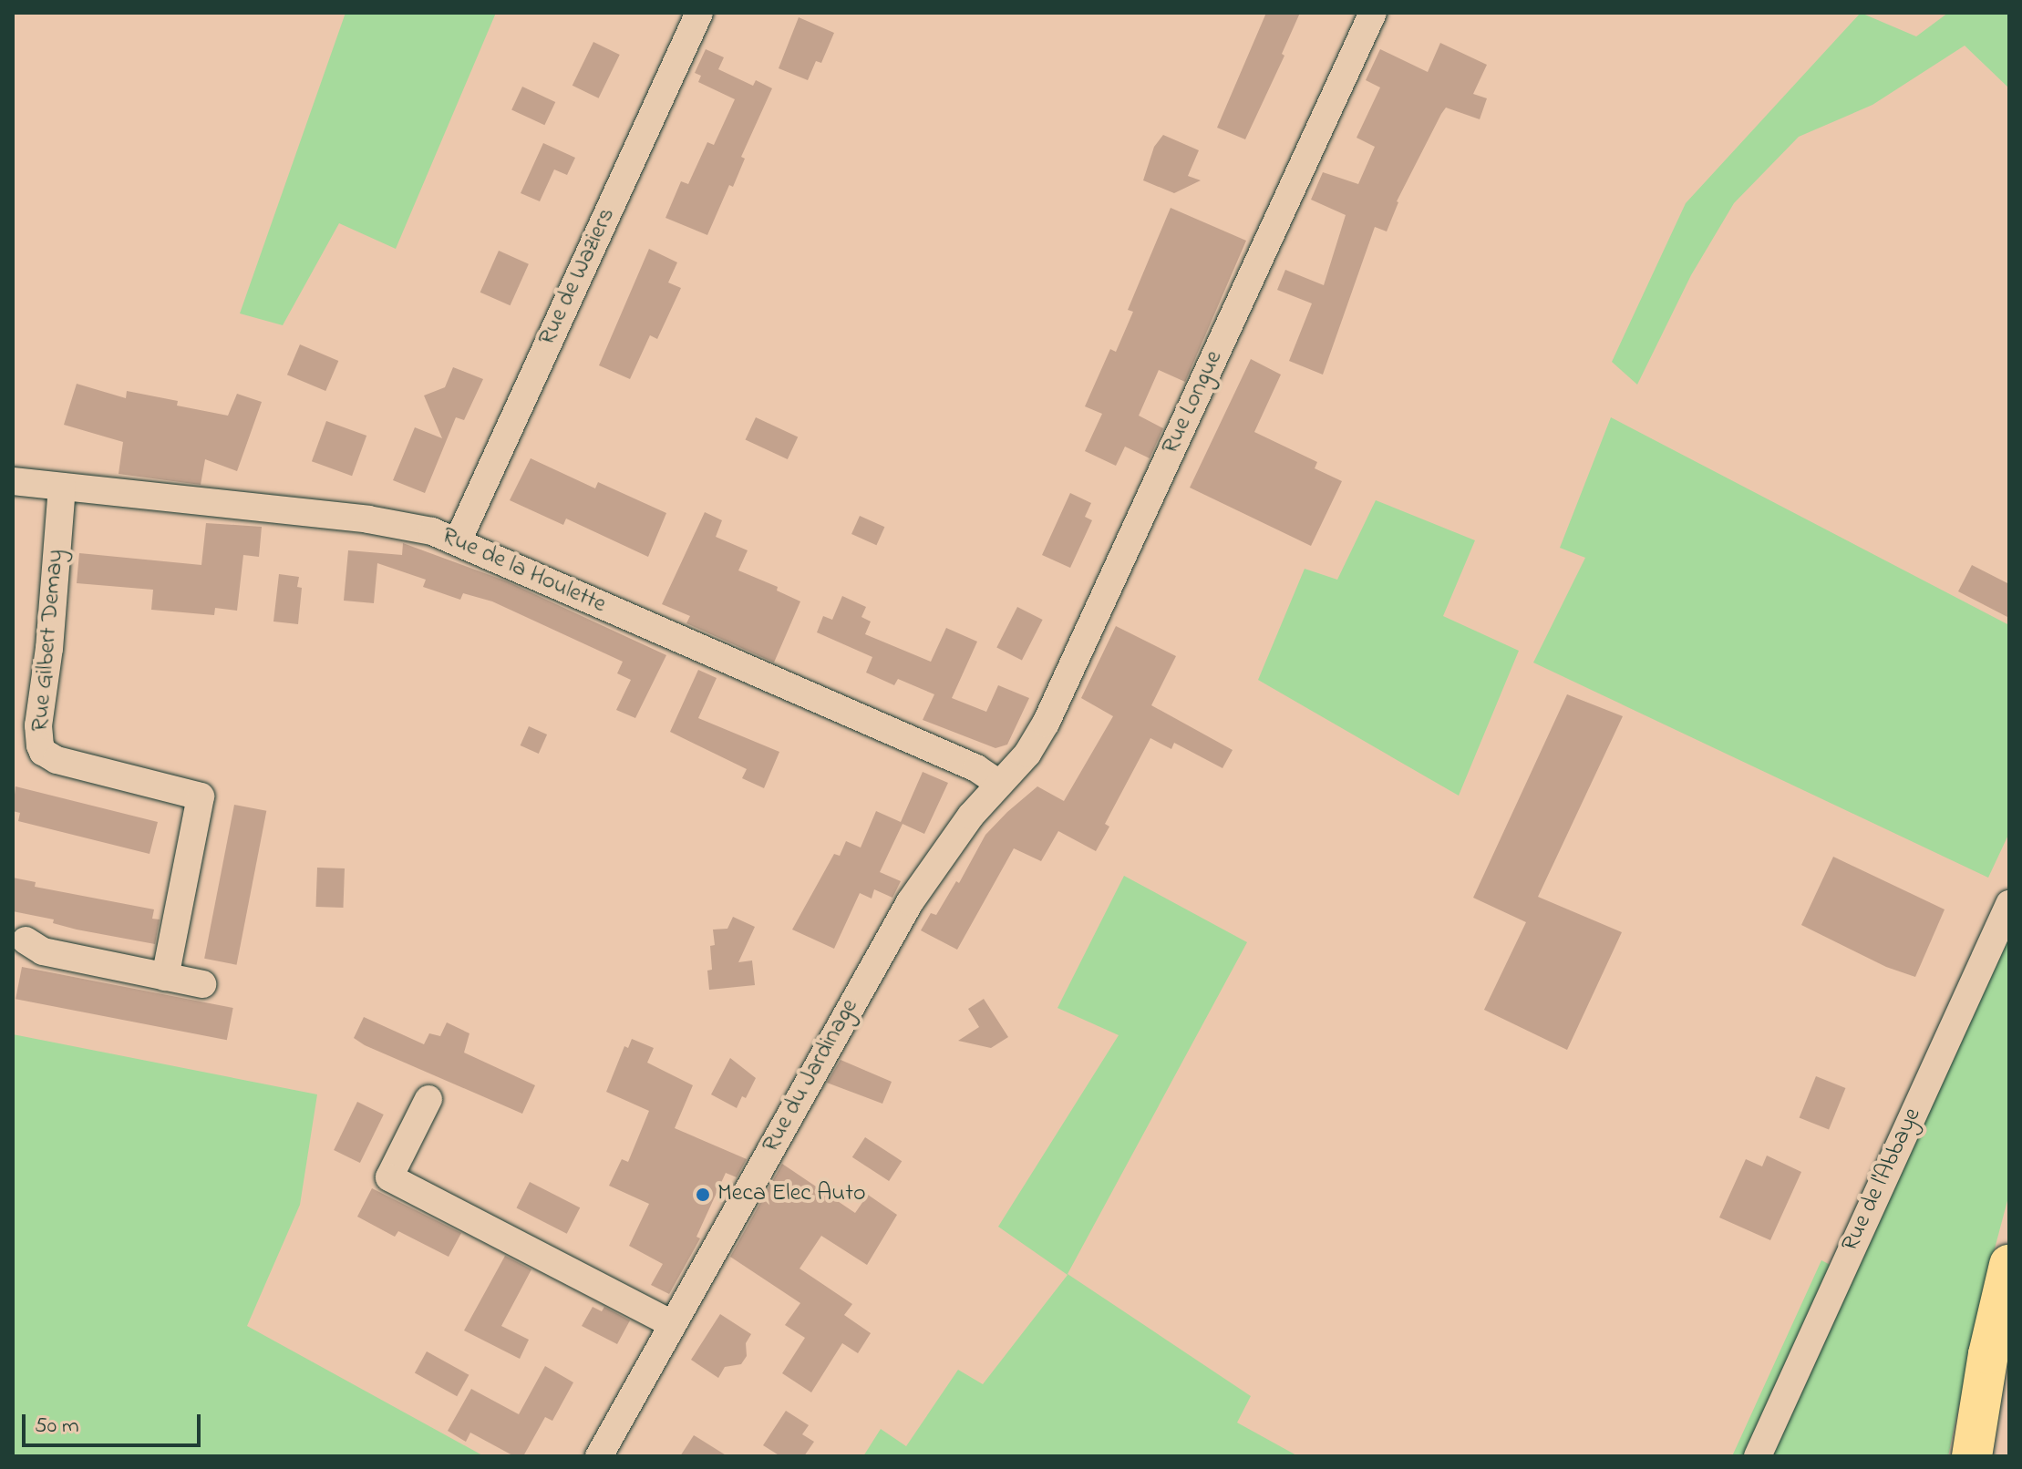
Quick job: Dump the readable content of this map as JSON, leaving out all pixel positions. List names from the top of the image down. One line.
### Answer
{"streets":{"street":["Rue de Waziers","Rue Longue","Rue de la Houlette","Rue Gilbert Demay","Rue du Jardinage","Rue de l'Abbaye"]},"crossings":[["Rue de Waziers","Rue de la Houlette"],["Rue Longue","Rue de la Houlette"],["Rue Longue","Rue du Jardinage"],["Rue de la Houlette","Rue Gilbert Demay"],["Rue de la Houlette","Rue du Jardinage"]],"places":["Meca Elec Auto"],"scale_bar":"50 m"}
